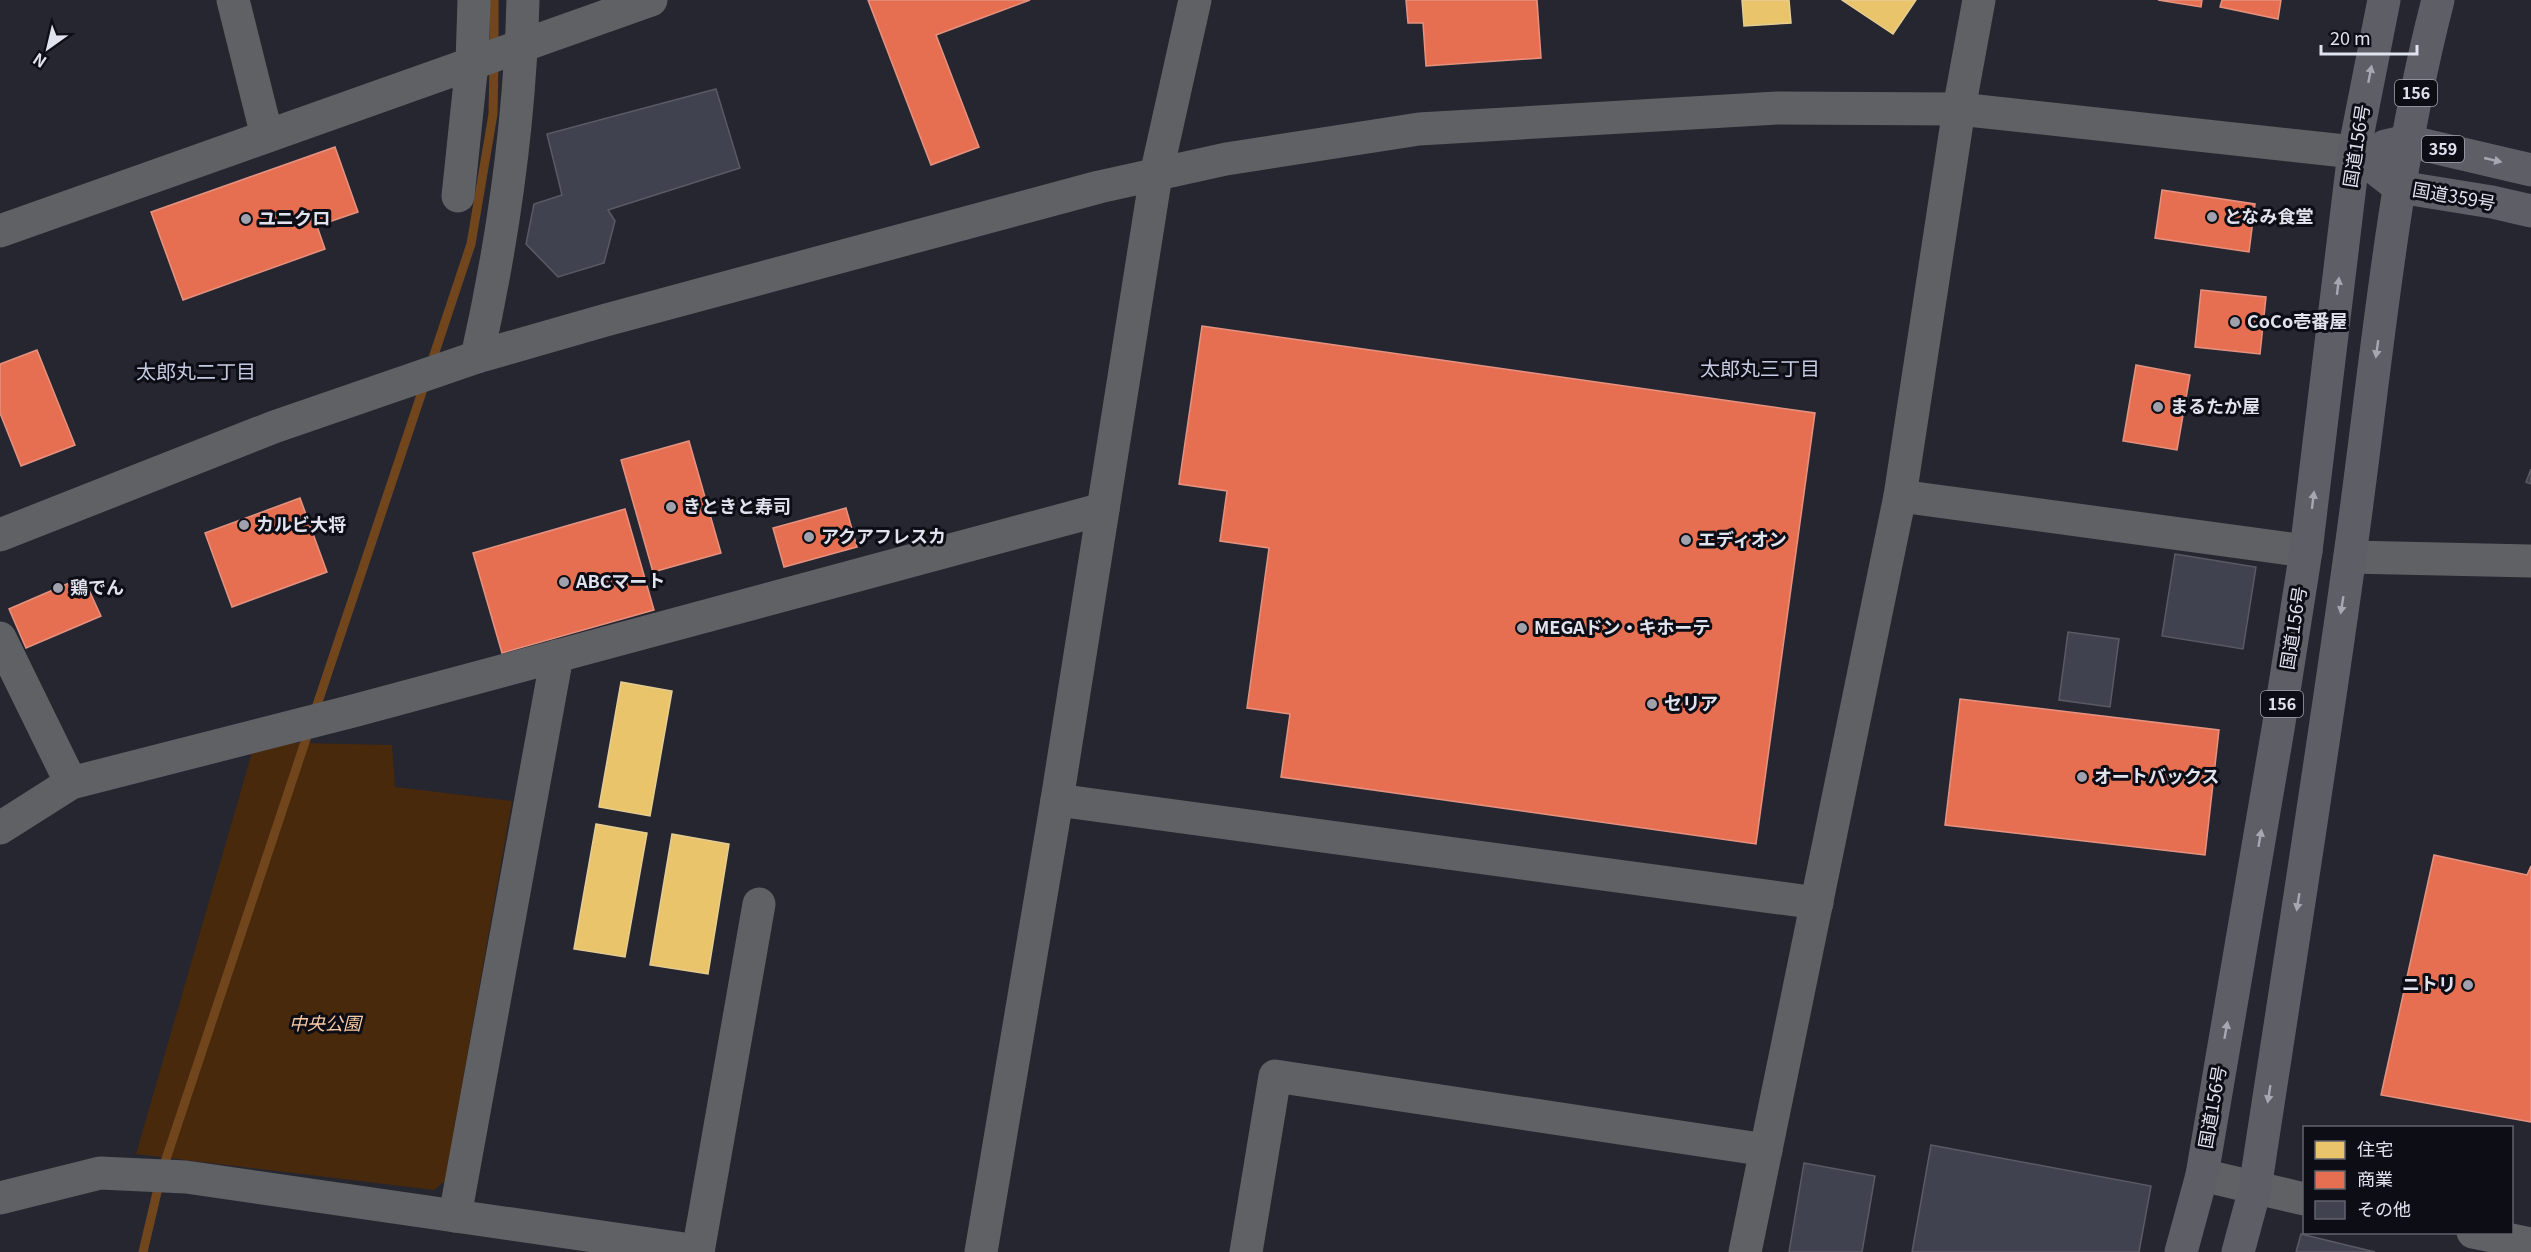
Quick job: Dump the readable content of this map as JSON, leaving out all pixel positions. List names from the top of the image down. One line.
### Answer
{"streets":{"highway":["156","国道156号","359","国道359号"]},"crossings":[["156","359"],["156","国道359号"],["国道156号","359"],["国道156号","国道359号"],["359","国道359号"]],"districts":["太郎丸三丁目","太郎丸二丁目"],"parks":["中央公園"],"places":["となみ食堂","ユニクロ","CoCo壱番屋","まるたか屋","きときと寿司","カルビ大将","アクアフレスカ","エディオン","ABCマート","鶏でん","MEGAドン・キホーテ","セリア","オートバックス","ニトリ"],"legend":["住宅","商業","その他"],"scale_bar":"20 m","north":"bottom left"}
